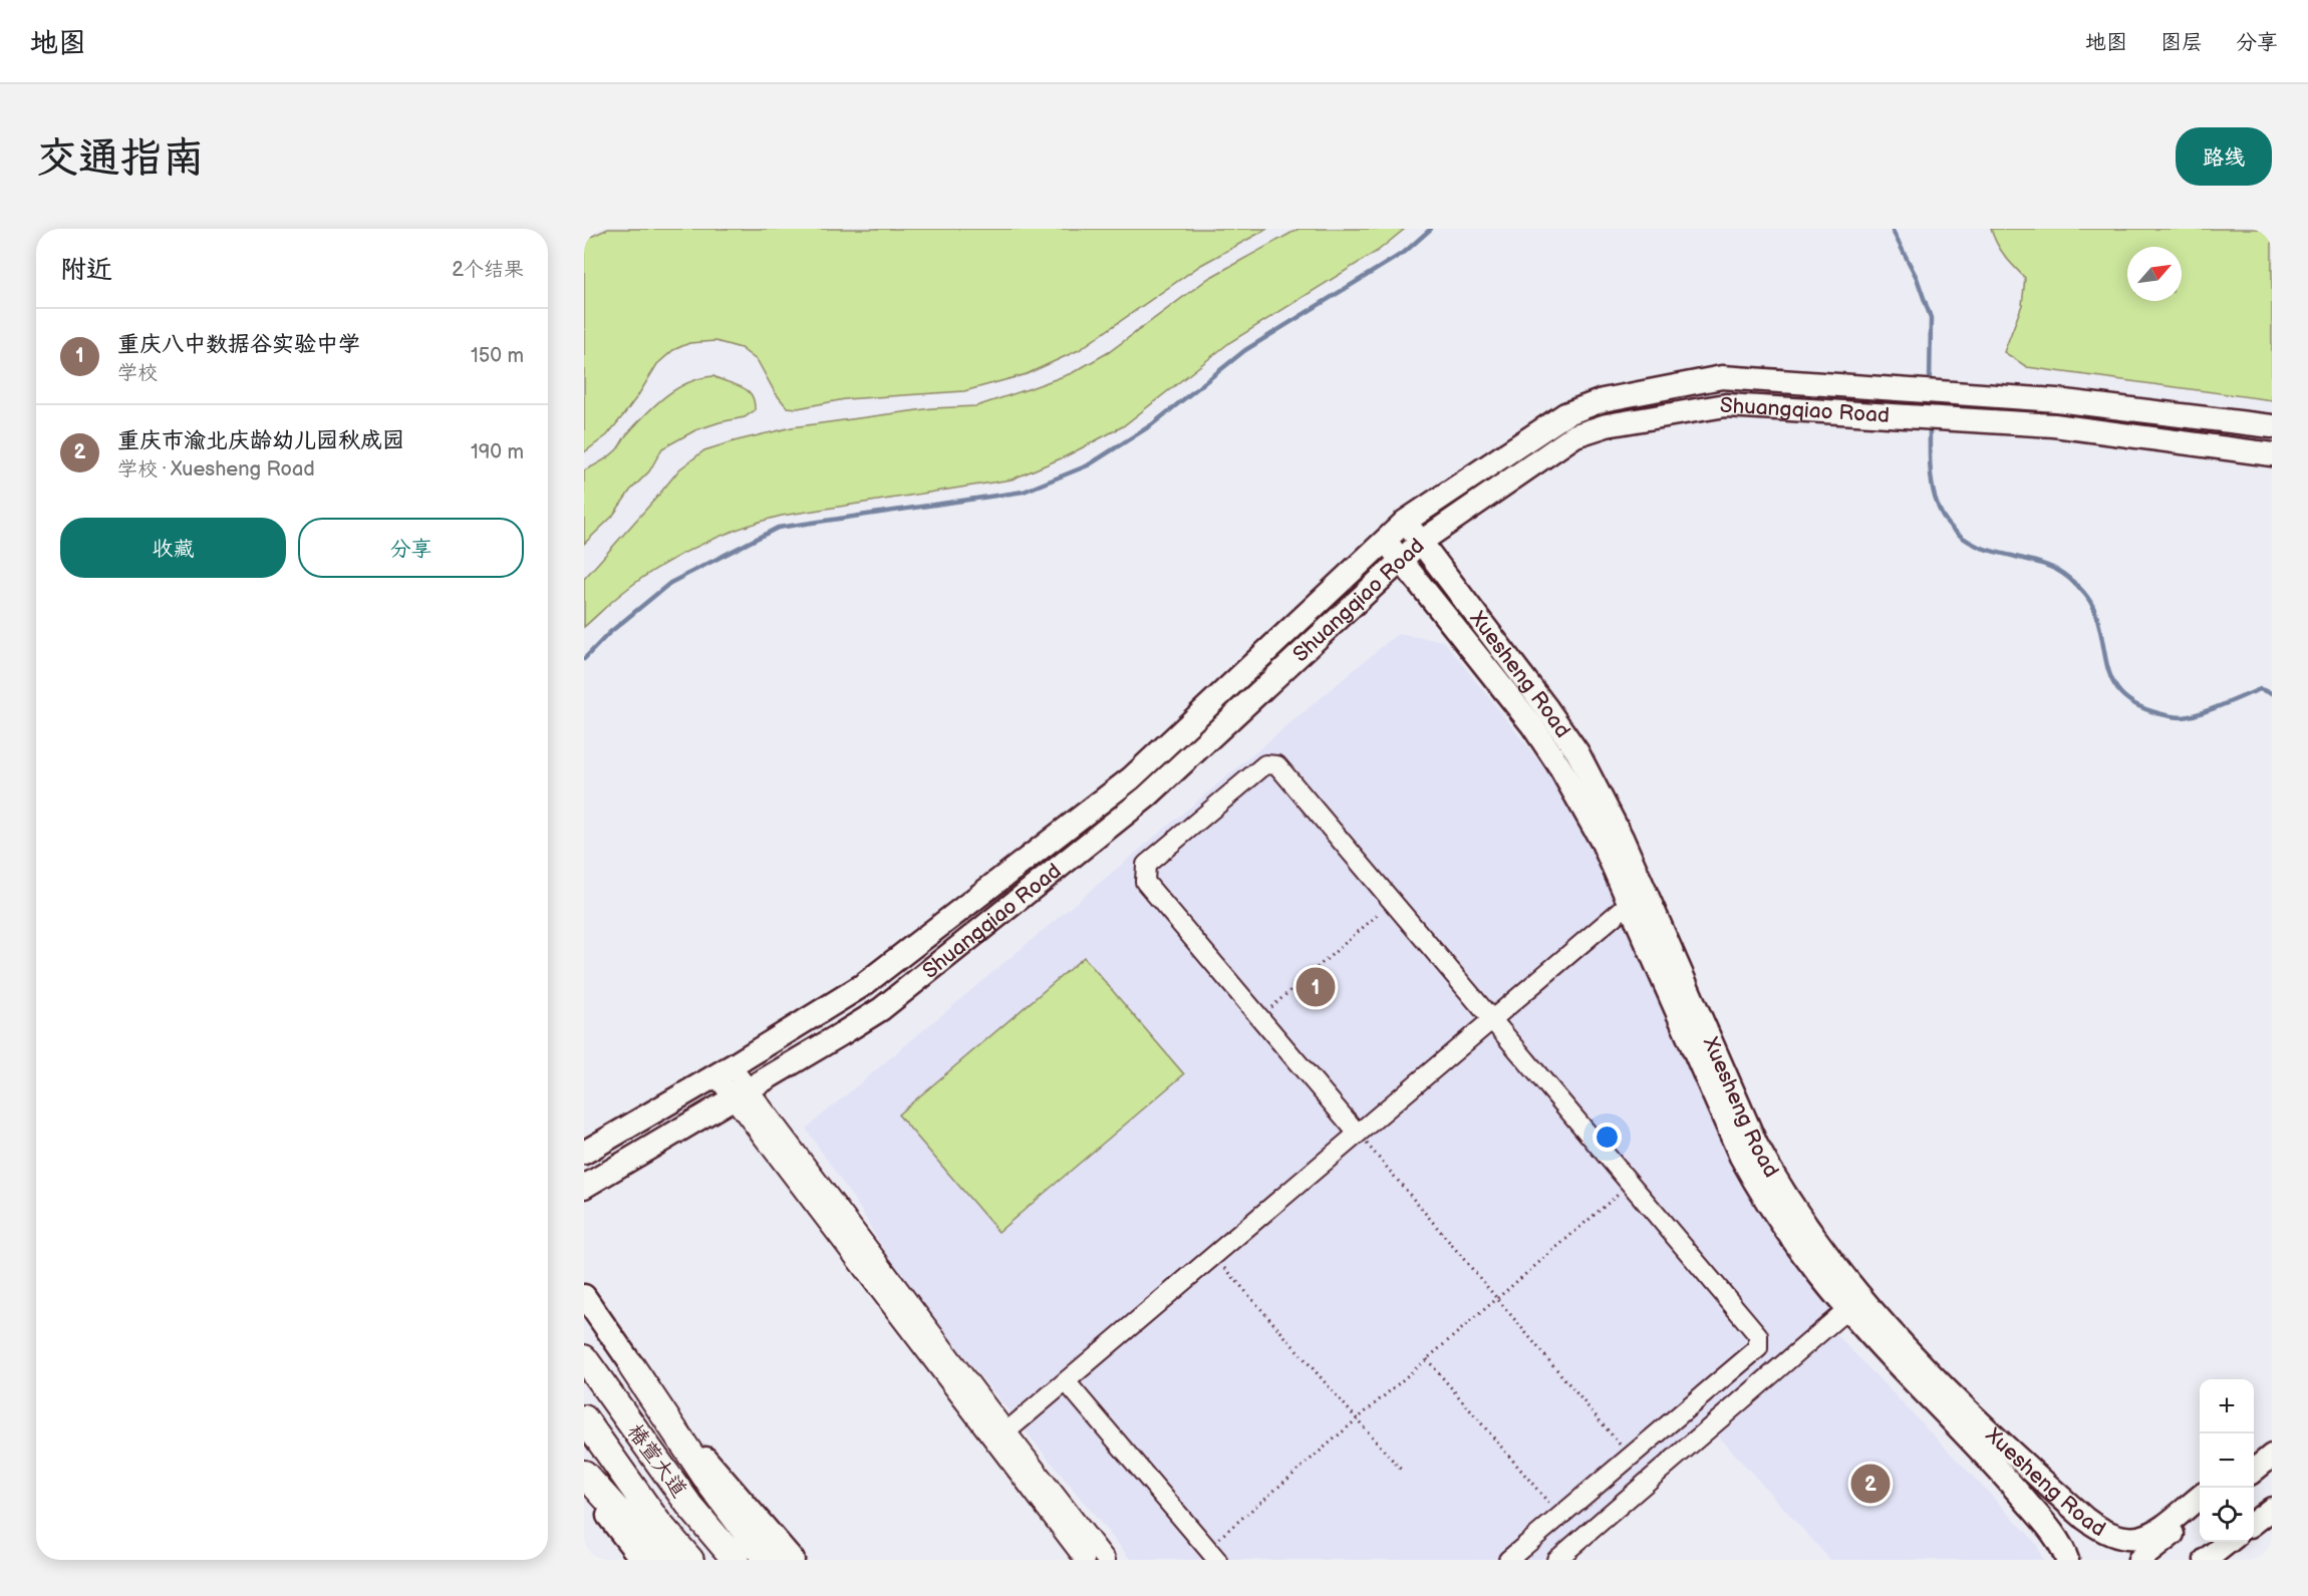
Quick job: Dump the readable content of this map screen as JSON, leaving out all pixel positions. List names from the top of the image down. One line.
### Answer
{"streets":{"highway":["椿萱大道"],"main road":["Shuangqiao Road","Xuesheng Road"]},"crossings":[["Shuangqiao Road","Xuesheng Road"]],"north":"top right","page":{"header":"地图","nav":["地图","图层","分享"],"buttons":["路线",["收藏","分享"]],"title":"交通指南","heading":["附近","2个结果"],"list":[{"mark":"1","name":"重庆八中数据谷实验中学","note":"学校","value":"150 m"},{"mark":"2","name":"重庆市渝北庆龄幼儿园秋成园","note":"学校 · Xuesheng Road","value":"190 m"}],"pins":["1","2"],"map_buttons":["+","−"]}}
